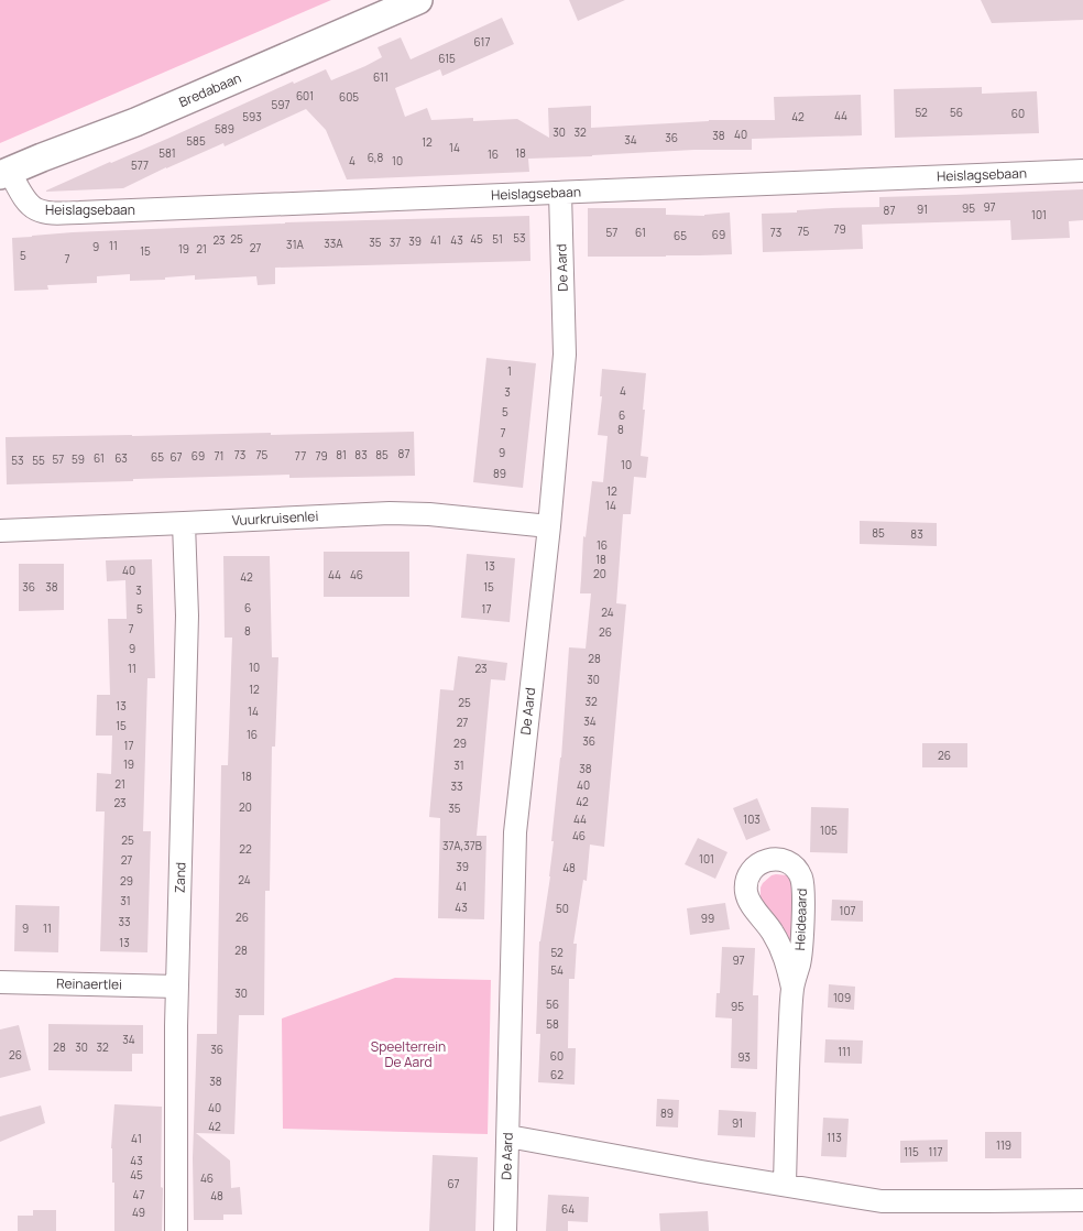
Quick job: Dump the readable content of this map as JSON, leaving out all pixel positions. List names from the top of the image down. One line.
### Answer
{"streets":{"main road":["Bredabaan"],"street":["Heislagsebaan","De Aard","Vuurkruisenlei","Zand","Heideaard","Reinaertlei"]},"crossings":[["Bredabaan","Heislagsebaan"],["Heislagsebaan","De Aard"],["De Aard","Vuurkruisenlei"],["Vuurkruisenlei","Zand"],["Zand","Reinaertlei"]],"parks":["Speelterrein De Aard"],"house_numbers":["617","615","611","601","605","597","52","56","60","44","593","42","589","30","32","40","38","36","34","585","12","14","581","18","16","6,8","4","10","577","97","95","91","87","101","79","75","57","61","73","69","65","53","25","45","51","23","41","43","39","35","37","33A","31A","11","9","27","19","21","15","5","7","1","4","3","5","6","8","7","9","87","73","75","81","83","85","69","71","77","79","65","67","61","63","57","59","53","55","10","89","12","14","85","83","16","18","13","40","20","44","46","42","36","38","15","3","6","5","17","24","7","8","26","9","28","10","11","23","30","12","32","25","13","14","34","27","15","16","36","29","17","26","19","31","38","18","21","40","33","42","23","20","35","44","103","105","46","25","37A,37B","22","101","27","39","48","24","29","41","31","43","50","107","26","99","33","9","11","13","28","52","97","54","30","109","56","95","58","34","28","30","32","36","111","26","60","93","62","38","40","89","91","42","113","41","119","115","117","43","45","46","67","47","48","64","49"]}
